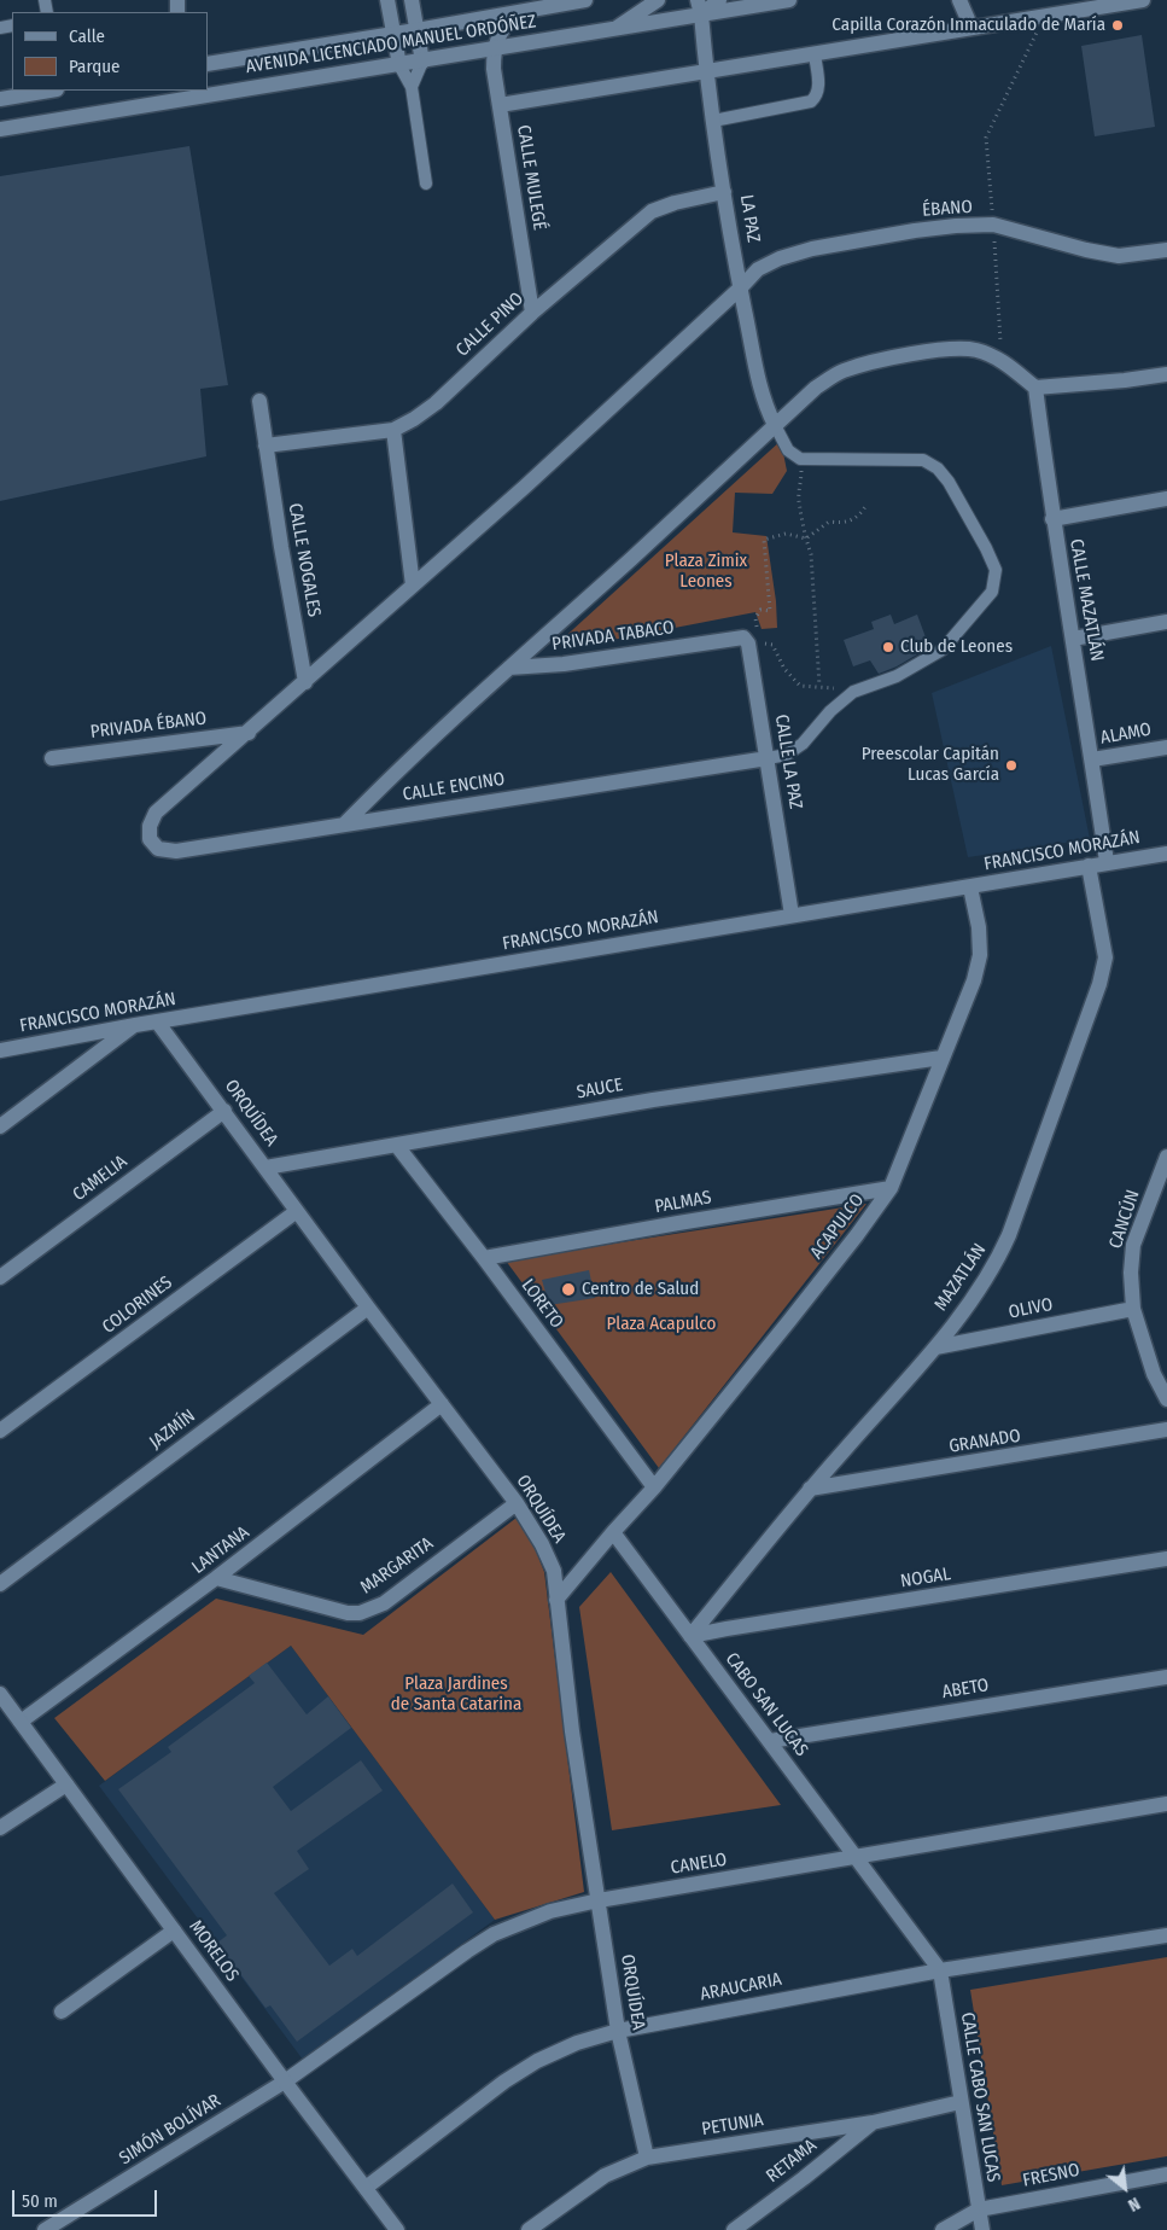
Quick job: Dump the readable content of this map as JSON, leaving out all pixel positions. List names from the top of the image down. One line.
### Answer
{"streets":{"street":["AVENIDA LICENCIADO MANUEL ORDÓÑEZ","CALLE MULEGÉ","ÉBANO","LA PAZ","CALLE PINO","CALLE NOGALES","CALLE MAZATLÁN","PRIVADA TABACO","PRIVADA ÉBANO","ALAMO","CALLE LA PAZ","CALLE ENCINO","FRANCISCO MORAZÁN","SAUCE","ORQUÍDEA","CAMELIA","PALMAS","CANCÚN","ACAPULCO","MAZATLÁN","LORETO","COLORINES","OLIVO","JAZMÍN","GRANADO","LANTANA","MARGARITA","NOGAL","ABETO","CABO SAN LUCAS","CANELO","MORELOS","ARAUCARIA","CALLE CABO SAN LUCAS","PETUNIA","SIMÓN BOLÍVAR","RETAMA","FRESNO"]},"crossings":[["AVENIDA LICENCIADO MANUEL ORDÓÑEZ","CALLE MULEGÉ"],["AVENIDA LICENCIADO MANUEL ORDÓÑEZ","LA PAZ"],["CALLE MULEGÉ","CALLE PINO"],["ÉBANO","LA PAZ"],["ÉBANO","CALLE NOGALES"],["ÉBANO","PRIVADA ÉBANO"],["ÉBANO","CALLE ENCINO"],["LA PAZ","CALLE PINO"],["CALLE PINO","CALLE NOGALES"],["CALLE MAZATLÁN","ALAMO"],["CALLE MAZATLÁN","FRANCISCO MORAZÁN"],["PRIVADA TABACO","CALLE LA PAZ"],["CALLE LA PAZ","CALLE ENCINO"],["CALLE LA PAZ","FRANCISCO MORAZÁN"],["FRANCISCO MORAZÁN","ORQUÍDEA"],["FRANCISCO MORAZÁN","ACAPULCO"],["FRANCISCO MORAZÁN","MAZATLÁN"],["SAUCE","ORQUÍDEA"],["SAUCE","ACAPULCO"],["SAUCE","LORETO"],["ORQUÍDEA","CAMELIA"],["ORQUÍDEA","COLORINES"],["ORQUÍDEA","JAZMÍN"],["ORQUÍDEA","LANTANA"],["ORQUÍDEA","MARGARITA"],["ORQUÍDEA","CANELO"],["ORQUÍDEA","ARAUCARIA"],["ORQUÍDEA","PETUNIA"],["PALMAS","ACAPULCO"],["PALMAS","LORETO"],["CANCÚN","OLIVO"],["ACAPULCO","LORETO"],["ACAPULCO","CABO SAN LUCAS"],["MAZATLÁN","OLIVO"],["MAZATLÁN","GRANADO"],["MAZATLÁN","NOGAL"],["MAZATLÁN","CABO SAN LUCAS"],["LANTANA","MARGARITA"],["LANTANA","MORELOS"],["NOGAL","CABO SAN LUCAS"],["ABETO","CABO SAN LUCAS"],["CABO SAN LUCAS","CANELO"],["CABO SAN LUCAS","ARAUCARIA"],["CABO SAN LUCAS","CALLE CABO SAN LUCAS"],["CANELO","MORELOS"],["CANELO","SIMÓN BOLÍVAR"],["MORELOS","ARAUCARIA"],["MORELOS","SIMÓN BOLÍVAR"],["ARAUCARIA","CALLE CABO SAN LUCAS"],["CALLE CABO SAN LUCAS","PETUNIA"],["CALLE CABO SAN LUCAS","FRESNO"],["PETUNIA","RETAMA"]],"parks":["Plaza Zimix Leones","Plaza Acapulco","Plaza Jardines de Santa Catarina"],"places":["Capilla Corazón Inmaculado de María","Club de Leones","Preescolar Capitán Lucas García","Centro de Salud"],"legend":["Calle","Parque"],"scale_bar":"50 m","north":"bottom right"}
